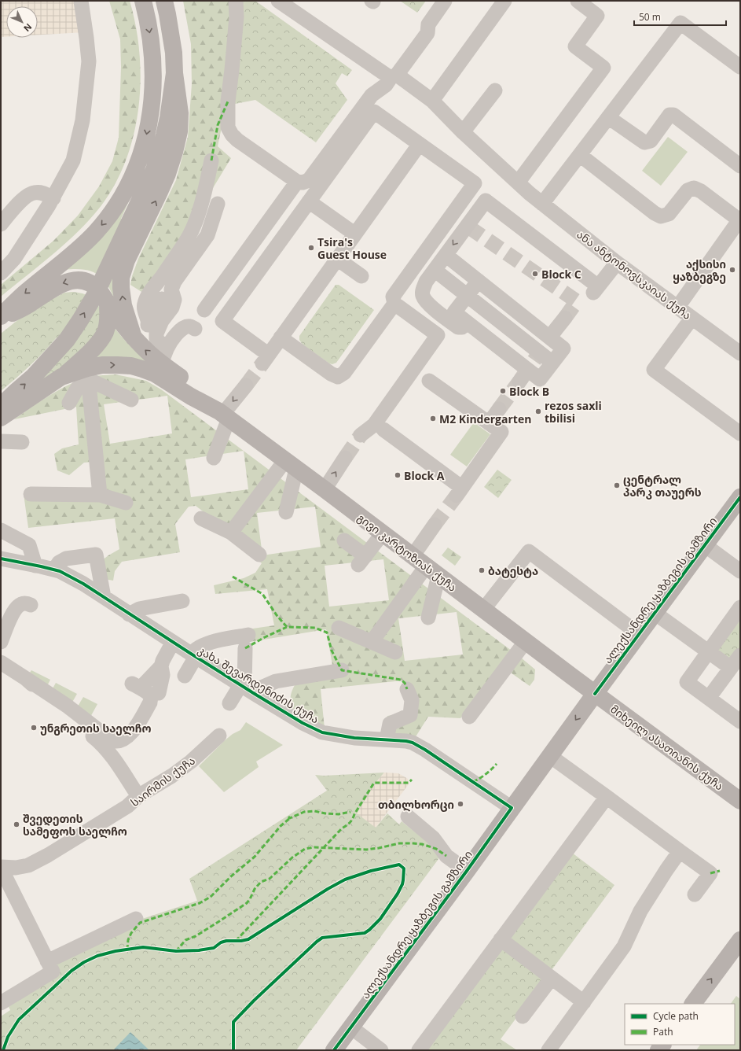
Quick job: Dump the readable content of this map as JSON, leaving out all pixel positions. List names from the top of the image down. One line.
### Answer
{"streets":{"main road":["გივი კარტოზიას ქუჩა","ალექსანდრე ყაზბეგის გამზირი","მიხეილ ასათიანის ქუჩა"],"street":["ანა ანტონოვსკაიას ქუჩა","კახა შევარდენიძის ქუჩა","საირმის ქუჩა"]},"crossings":[["გივი კარტოზიას ქუჩა","ალექსანდრე ყაზბეგის გამზირი"],["გივი კარტოზიას ქუჩა","მიხეილ ასათიანის ქუჩა"],["ალექსანდრე ყაზბეგის გამზირი","კახა შევარდენიძის ქუჩა"],["ალექსანდრე ყაზბეგის გამზირი","მიხეილ ასათიანის ქუჩა"]],"places":["Tsira's Guest House","აქსისი ყაზბეგზე","Block C","Block B","rezos saxli tbilisi","M2 Kindergarten","Block A","ცენტრალ პარკ თაუერს","ბატესტა","უნგრეთის საელჩო","თბილხორცი","შვედეთის სამეფოს საელჩო"],"legend":["Cycle path","Path"],"scale_bar":"50 m","north":"bottom right"}
